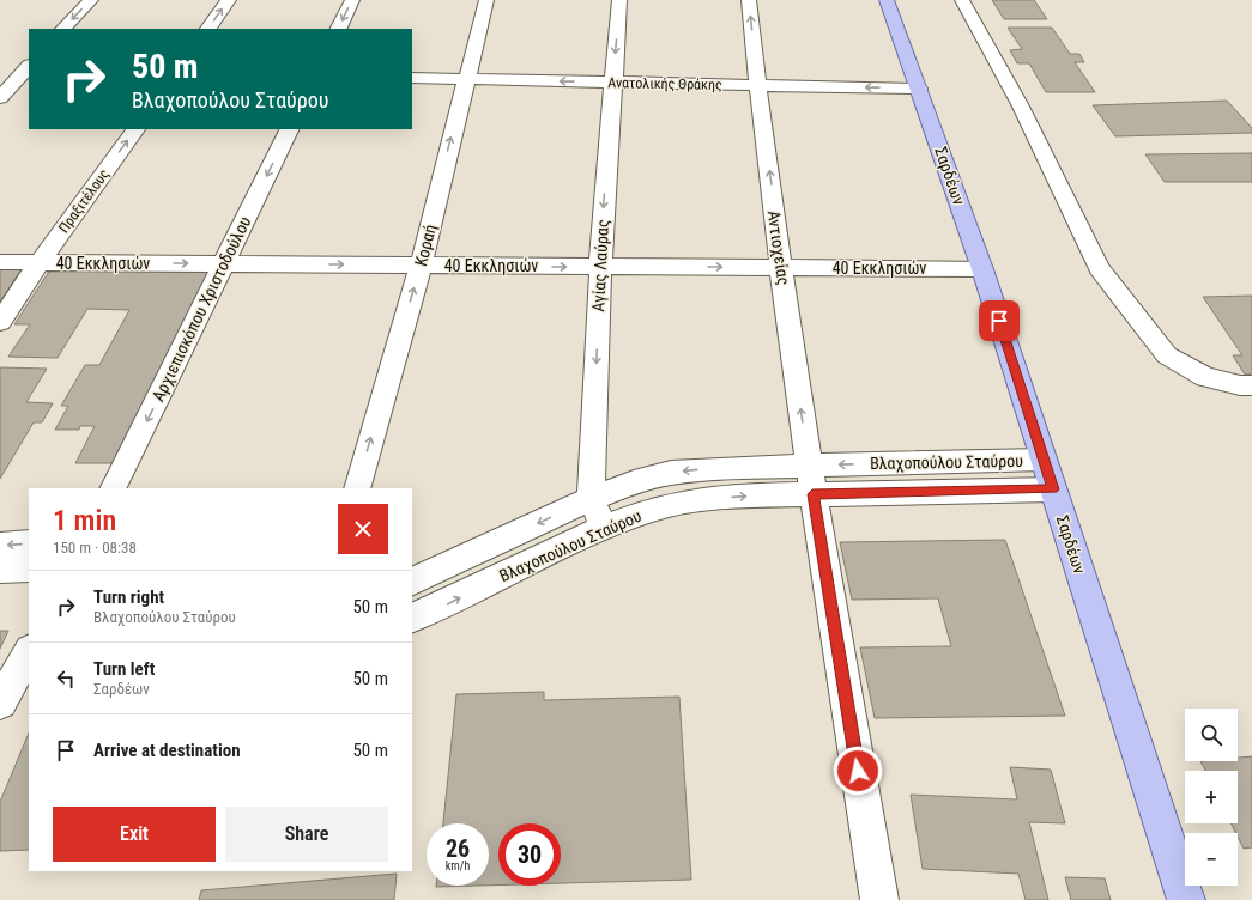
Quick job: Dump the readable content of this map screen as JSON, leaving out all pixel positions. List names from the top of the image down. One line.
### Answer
{"streets":{"main road":["Σαρδέων"],"street":["Ανατολικής Θράκης","Πραξιτέλους","Κοραή","Αντιοχείας","40 Εκκλησιών","Αγίας Λαύρας","Αρχιεπισκόπου Χριστοδούλου","Βλαχοπούλου Σταύρου"]},"crossings":[["Ανατολικής Θράκης","Σαρδέων"],["Ανατολικής Θράκης","Κοραή"],["Ανατολικής Θράκης","Αντιοχείας"],["Ανατολικής Θράκης","Αγίας Λαύρας"],["Σαρδέων","40 Εκκλησιών"],["Σαρδέων","Βλαχοπούλου Σταύρου"],["Πραξιτέλους","40 Εκκλησιών"],["Κοραή","40 Εκκλησιών"],["Αντιοχείας","40 Εκκλησιών"],["Αντιοχείας","Βλαχοπούλου Σταύρου"],["40 Εκκλησιών","Αγίας Λαύρας"],["40 Εκκλησιών","Αρχιεπισκόπου Χριστοδούλου"],["Αγίας Λαύρας","Βλαχοπούλου Σταύρου"]],"one_way":["Ανατολικής Θράκης","Πραξιτέλους","Κοραή","Αντιοχείας","40 Εκκλησιών","Αγίας Λαύρας","Αρχιεπισκόπου Χριστοδούλου"],"page":{"turn":["50 m","Βλαχοπούλου Σταύρου"],"heading":["1 min","150 m · 08:38"],"list":[{"name":"Turn right","note":"Βλαχοπούλου Σταύρου","value":"50 m"},{"name":"Turn left","note":"Σαρδέων","value":"50 m"},{"name":"Arrive at destination","value":"50 m"}],"map_buttons":["+","−"],"buttons":["Exit","Share"],"speed":"26 km/h","limit":"30"}}
